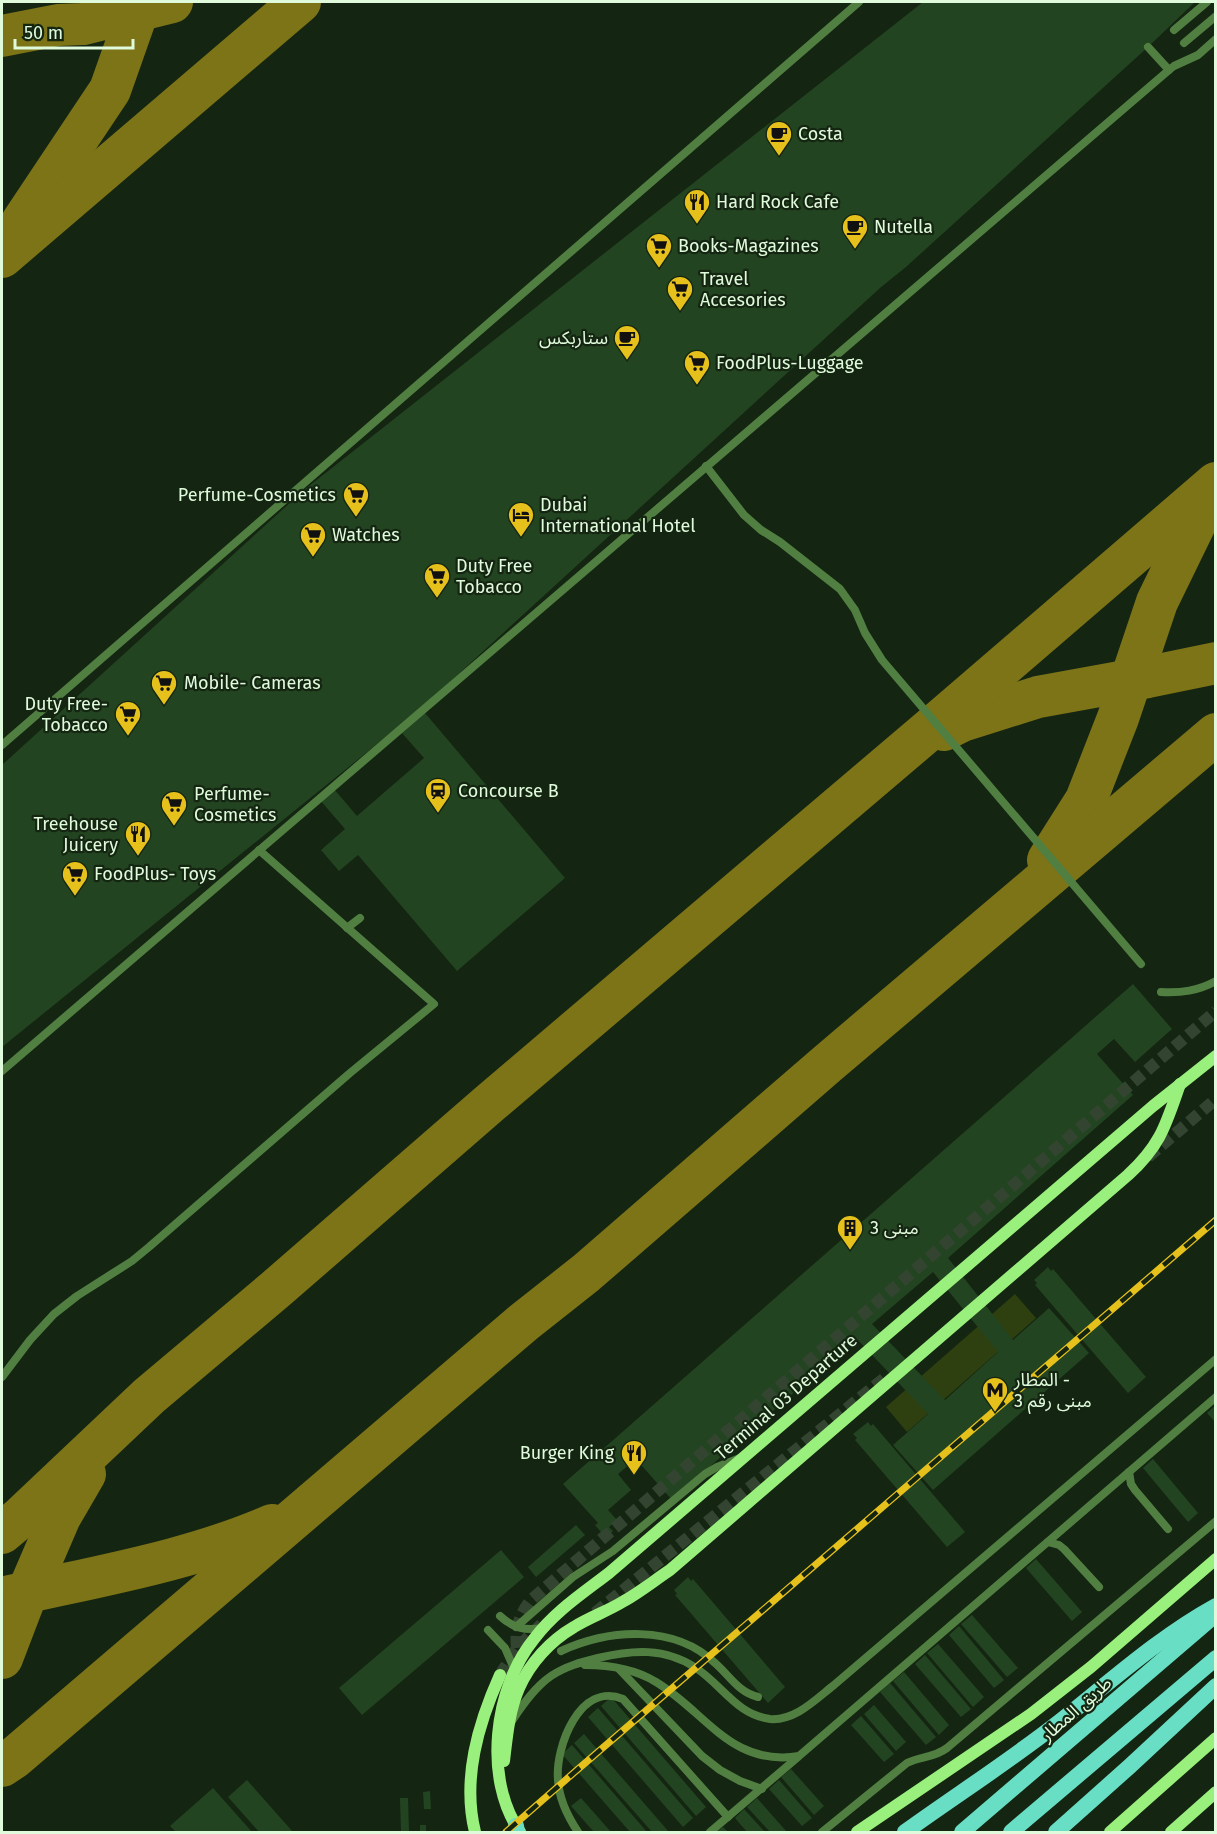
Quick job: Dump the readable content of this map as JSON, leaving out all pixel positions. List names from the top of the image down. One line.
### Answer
{"streets":{"highway":["طريق المطار"],"main road":["Terminal 03 Departure"]},"places":{"cafe":["Costa","Nutella","ستاربكس"],"restaurant":["Hard Rock Cafe","Treehouse Juicery","Burger King"],"supermarket":["Books-Magazines","Travel Accesories","FoodPlus-Luggage","Perfume-Cosmetics","Watches","Duty Free Tobacco","Mobile- Cameras","Duty Free- Tobacco","Perfume- Cosmetics","FoodPlus- Toys"],"hotel":["Dubai International Hotel"],"station":["Concourse B"],"building":["مبنى 3"],"metro station":["المطار - مبنى رقم 3"]},"scale_bar":"50 m"}
